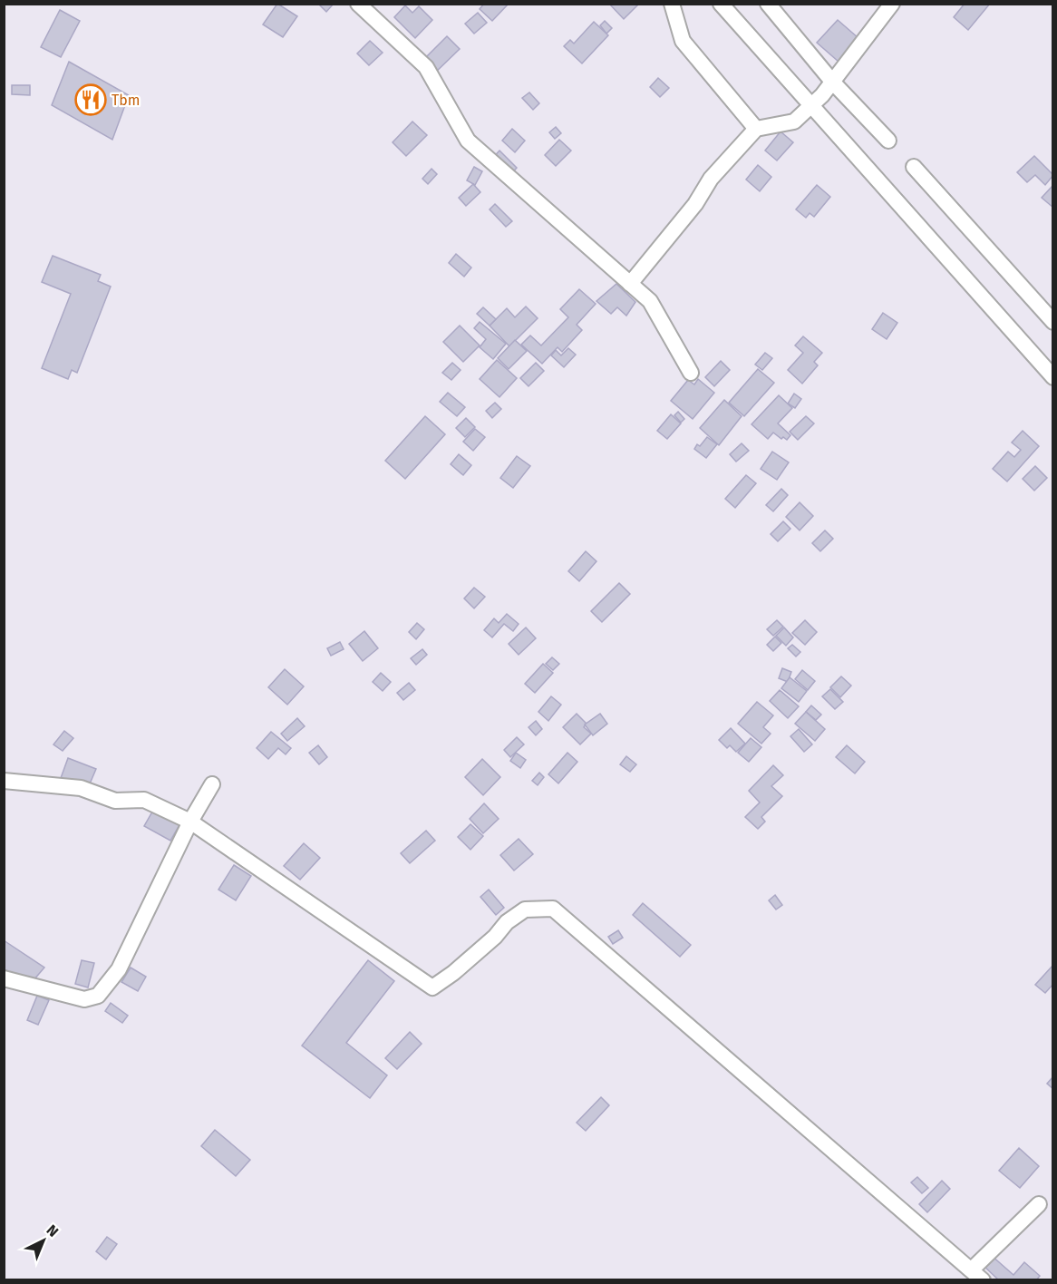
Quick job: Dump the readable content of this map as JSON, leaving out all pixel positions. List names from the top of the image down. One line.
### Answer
{"places":{"restaurant":["Tbm"]},"north":"top right"}
